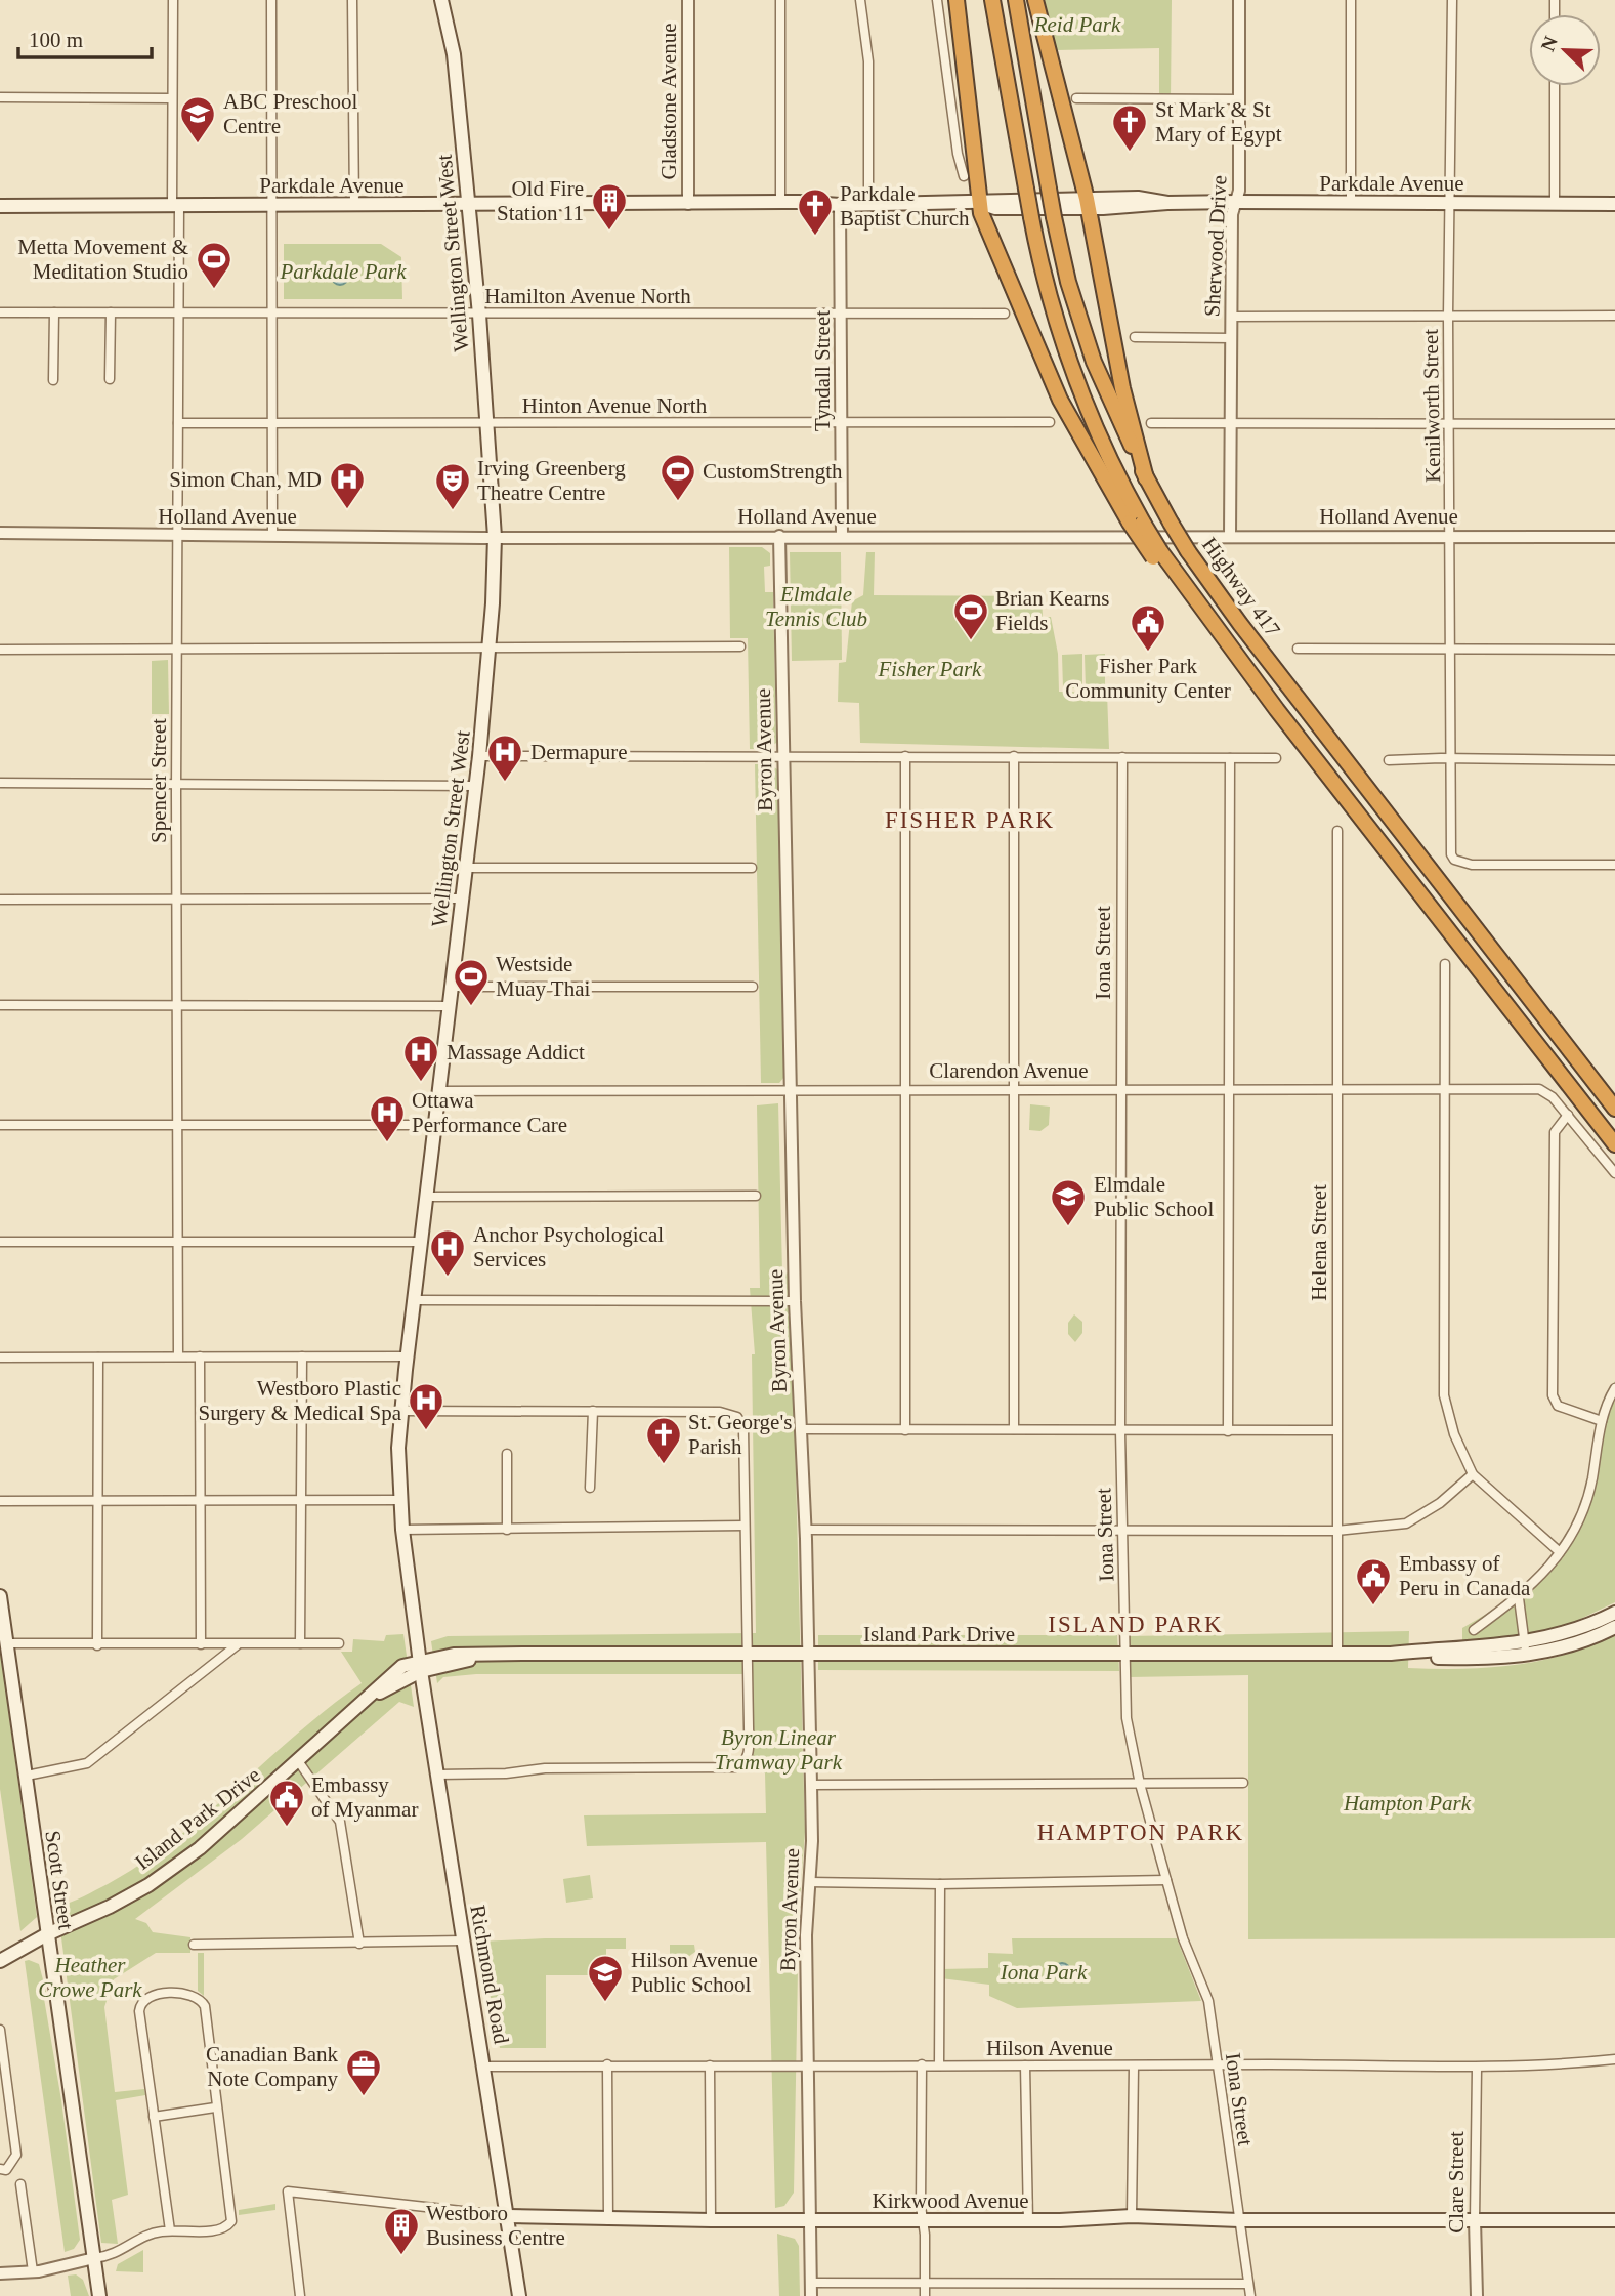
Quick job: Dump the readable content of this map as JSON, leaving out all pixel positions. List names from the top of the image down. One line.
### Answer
{"streets":{"highway":["Highway 417"],"main road":["Parkdale Avenue","Wellington Street West","Island Park Drive","Scott Street","Richmond Road","Kirkwood Avenue"],"street":["Gladstone Avenue","Sherwood Drive","Hamilton Avenue North","Tyndall Street","Hinton Avenue North","Kenilworth Street","Holland Avenue","Byron Avenue","Spencer Street","Iona Street","Clarendon Avenue","Helena Street","Hilson Avenue","Clare Street"]},"crossings":[["Gladstone Avenue","Parkdale Avenue"],["Parkdale Avenue","Sherwood Drive"],["Parkdale Avenue","Wellington Street West"],["Parkdale Avenue","Tyndall Street"],["Parkdale Avenue","Kenilworth Street"],["Parkdale Avenue","Spencer Street"],["Sherwood Drive","Holland Avenue"],["Wellington Street West","Hamilton Avenue North"],["Wellington Street West","Hinton Avenue North"],["Wellington Street West","Holland Avenue"],["Wellington Street West","Clarendon Avenue"],["Wellington Street West","Island Park Drive"],["Wellington Street West","Richmond Road"],["Hamilton Avenue North","Tyndall Street"],["Hamilton Avenue North","Spencer Street"],["Tyndall Street","Hinton Avenue North"],["Tyndall Street","Holland Avenue"],["Hinton Avenue North","Spencer Street"],["Kenilworth Street","Holland Avenue"],["Holland Avenue","Byron Avenue"],["Holland Avenue","Spencer Street"],["Byron Avenue","Clarendon Avenue"],["Byron Avenue","Island Park Drive"],["Byron Avenue","Hilson Avenue"],["Byron Avenue","Kirkwood Avenue"],["Iona Street","Clarendon Avenue"],["Iona Street","Island Park Drive"],["Iona Street","Hilson Avenue"],["Iona Street","Kirkwood Avenue"],["Clarendon Avenue","Helena Street"],["Helena Street","Island Park Drive"],["Island Park Drive","Scott Street"],["Island Park Drive","Richmond Road"],["Richmond Road","Hilson Avenue"],["Richmond Road","Kirkwood Avenue"],["Hilson Avenue","Clare Street"],["Clare Street","Kirkwood Avenue"]],"districts":["FISHER PARK","ISLAND PARK","HAMPTON PARK"],"parks":["Reid Park","Parkdale Park","Elmdale Tennis Club","Fisher Park","Byron Linear Tramway Park","Hampton Park","Heather Crowe Park","Iona Park"],"places":{"school or university":["ABC Preschool Centre","Elmdale Public School","Hilson Avenue Public School"],"church":["St Mark & St Mary of Egypt","Parkdale Baptist Church","St. George's Parish"],"building":["Old Fire Station 11","Westboro Business Centre"],"sports":["Metta Movement & Meditation Studio","CustomStrength","Brian Kearns Fields","Westside Muay Thai"],"hospital":["Simon Chan, MD","Dermapure","Massage Addict","Ottawa Performance Care","Anchor Psychological Services","Westboro Plastic Surgery & Medical Spa"],"theatre":["Irving Greenberg Theatre Centre"],"public building":["Fisher Park Community Center","Embassy of Peru in Canada","Embassy of Myanmar"],"office":["Canadian Bank Note Company"]},"scale_bar":"100 m","north":"top left"}
